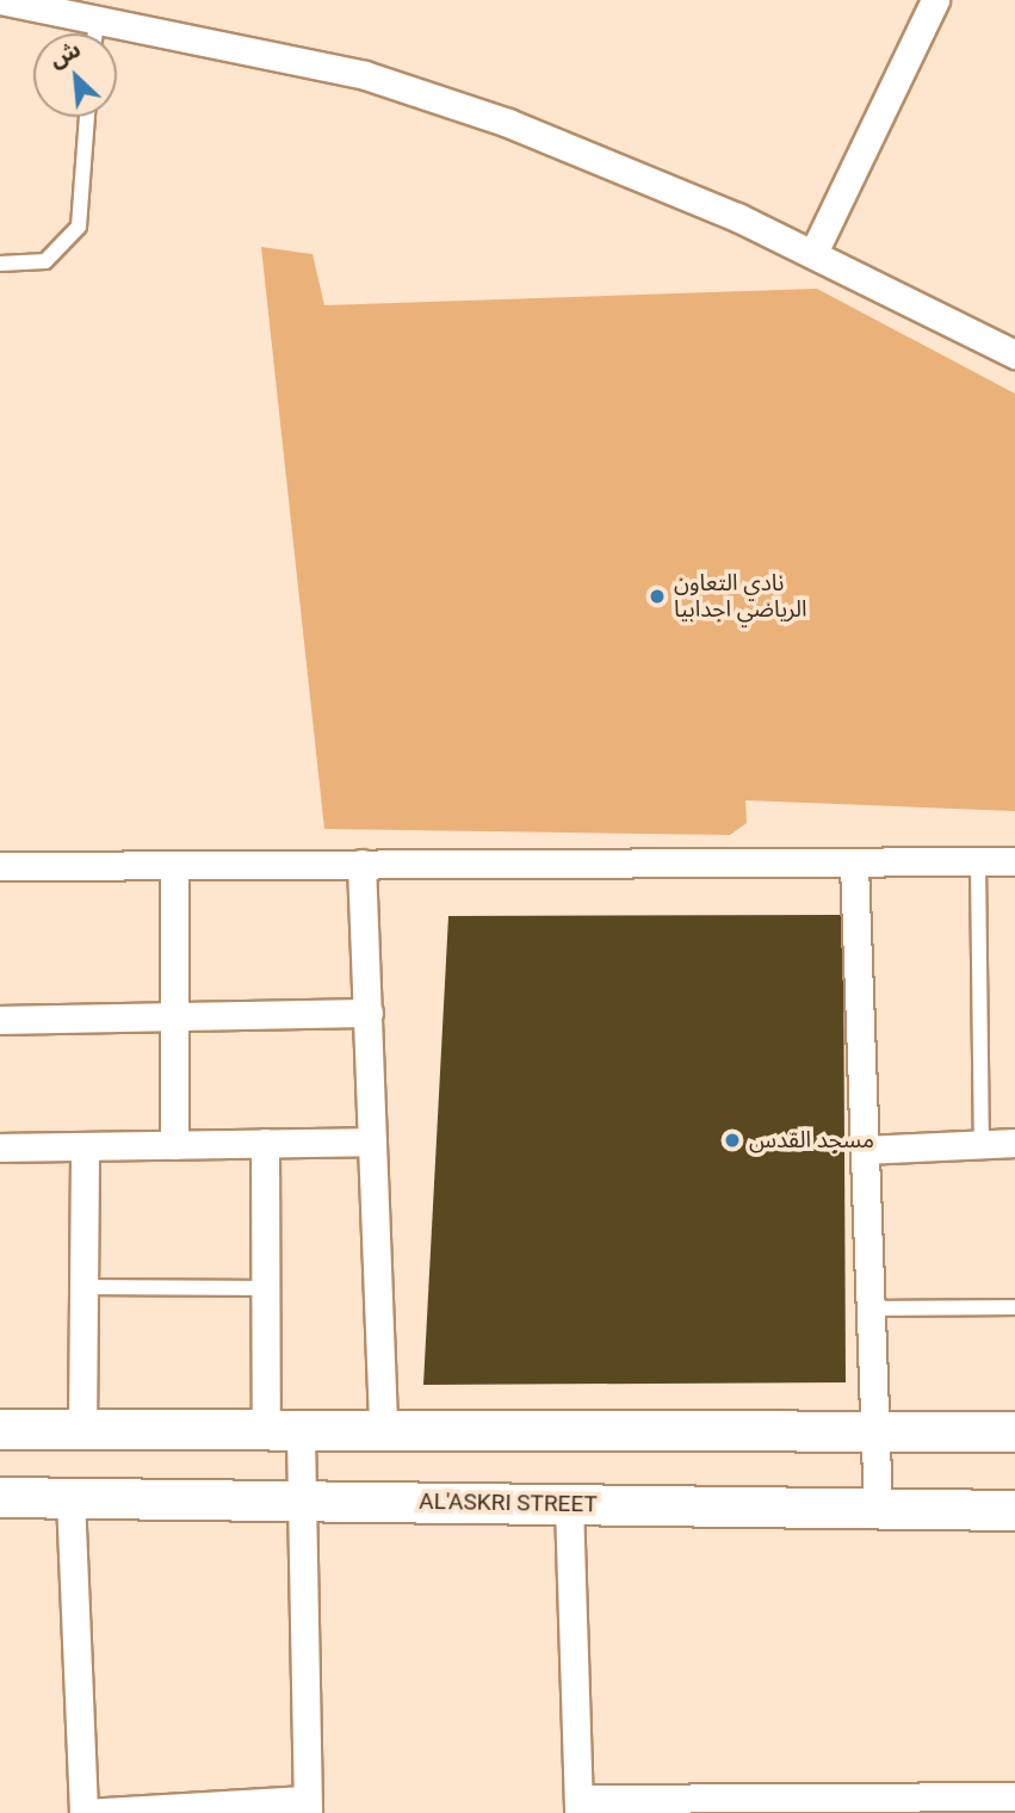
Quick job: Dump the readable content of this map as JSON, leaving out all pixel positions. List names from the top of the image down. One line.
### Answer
{"streets":{"street":["AL'ASKRI STREET"]},"places":["نادي التعاون الرياضي اجدابيا","مسجد القدس"],"north":"top left"}
